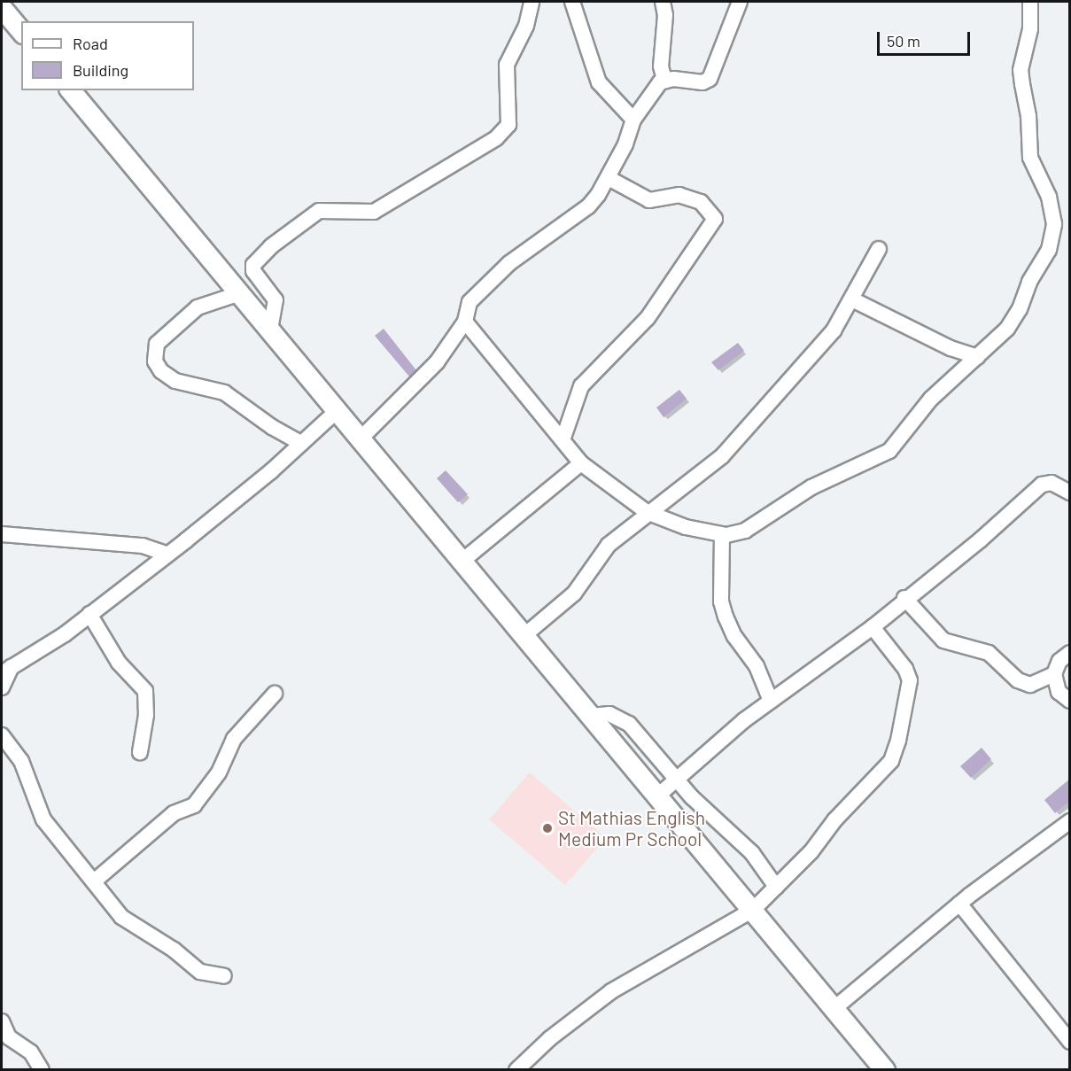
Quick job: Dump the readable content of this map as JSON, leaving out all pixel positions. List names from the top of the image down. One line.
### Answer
{"places":["St Mathias English Medium Pr School"],"legend":["Road","Building"],"scale_bar":"50 m"}
